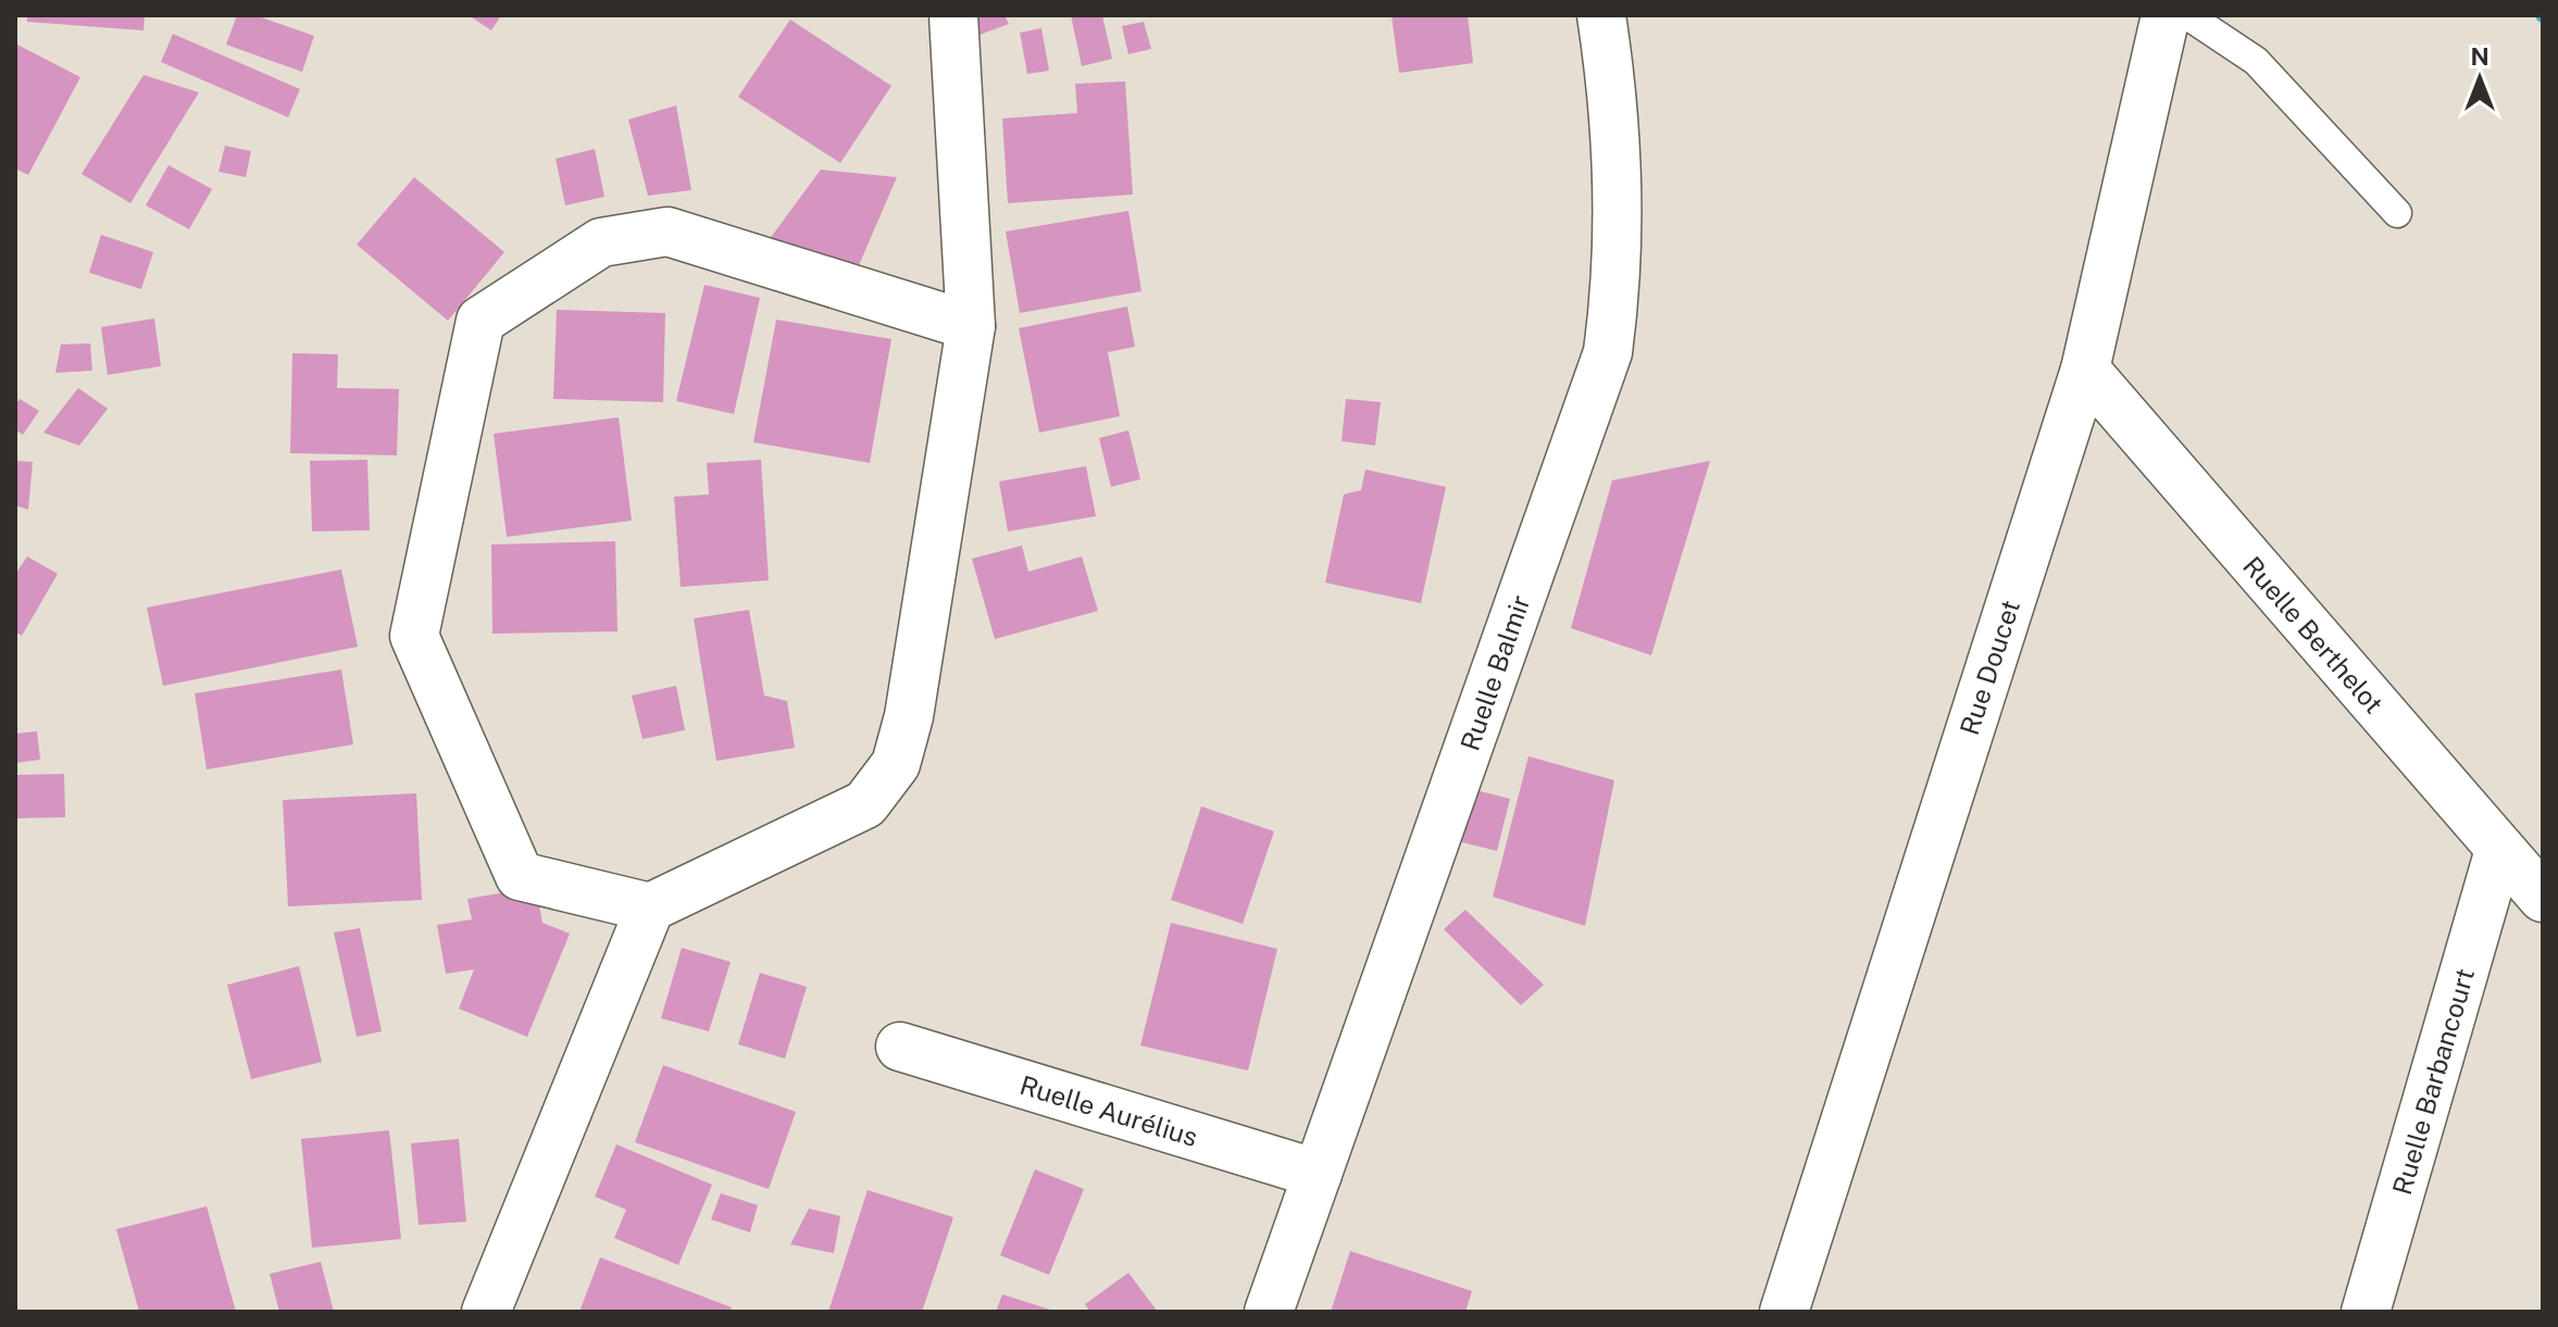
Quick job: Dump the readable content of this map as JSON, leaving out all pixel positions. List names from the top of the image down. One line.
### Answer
{"streets":{"street":["Ruelle Berthelot","Rue Doucet","Ruelle Balmir","Ruelle Barbancourt","Ruelle Aurélius"]},"crossings":[["Ruelle Berthelot","Rue Doucet"],["Ruelle Berthelot","Ruelle Barbancourt"],["Ruelle Balmir","Ruelle Aurélius"]],"north":"top"}
